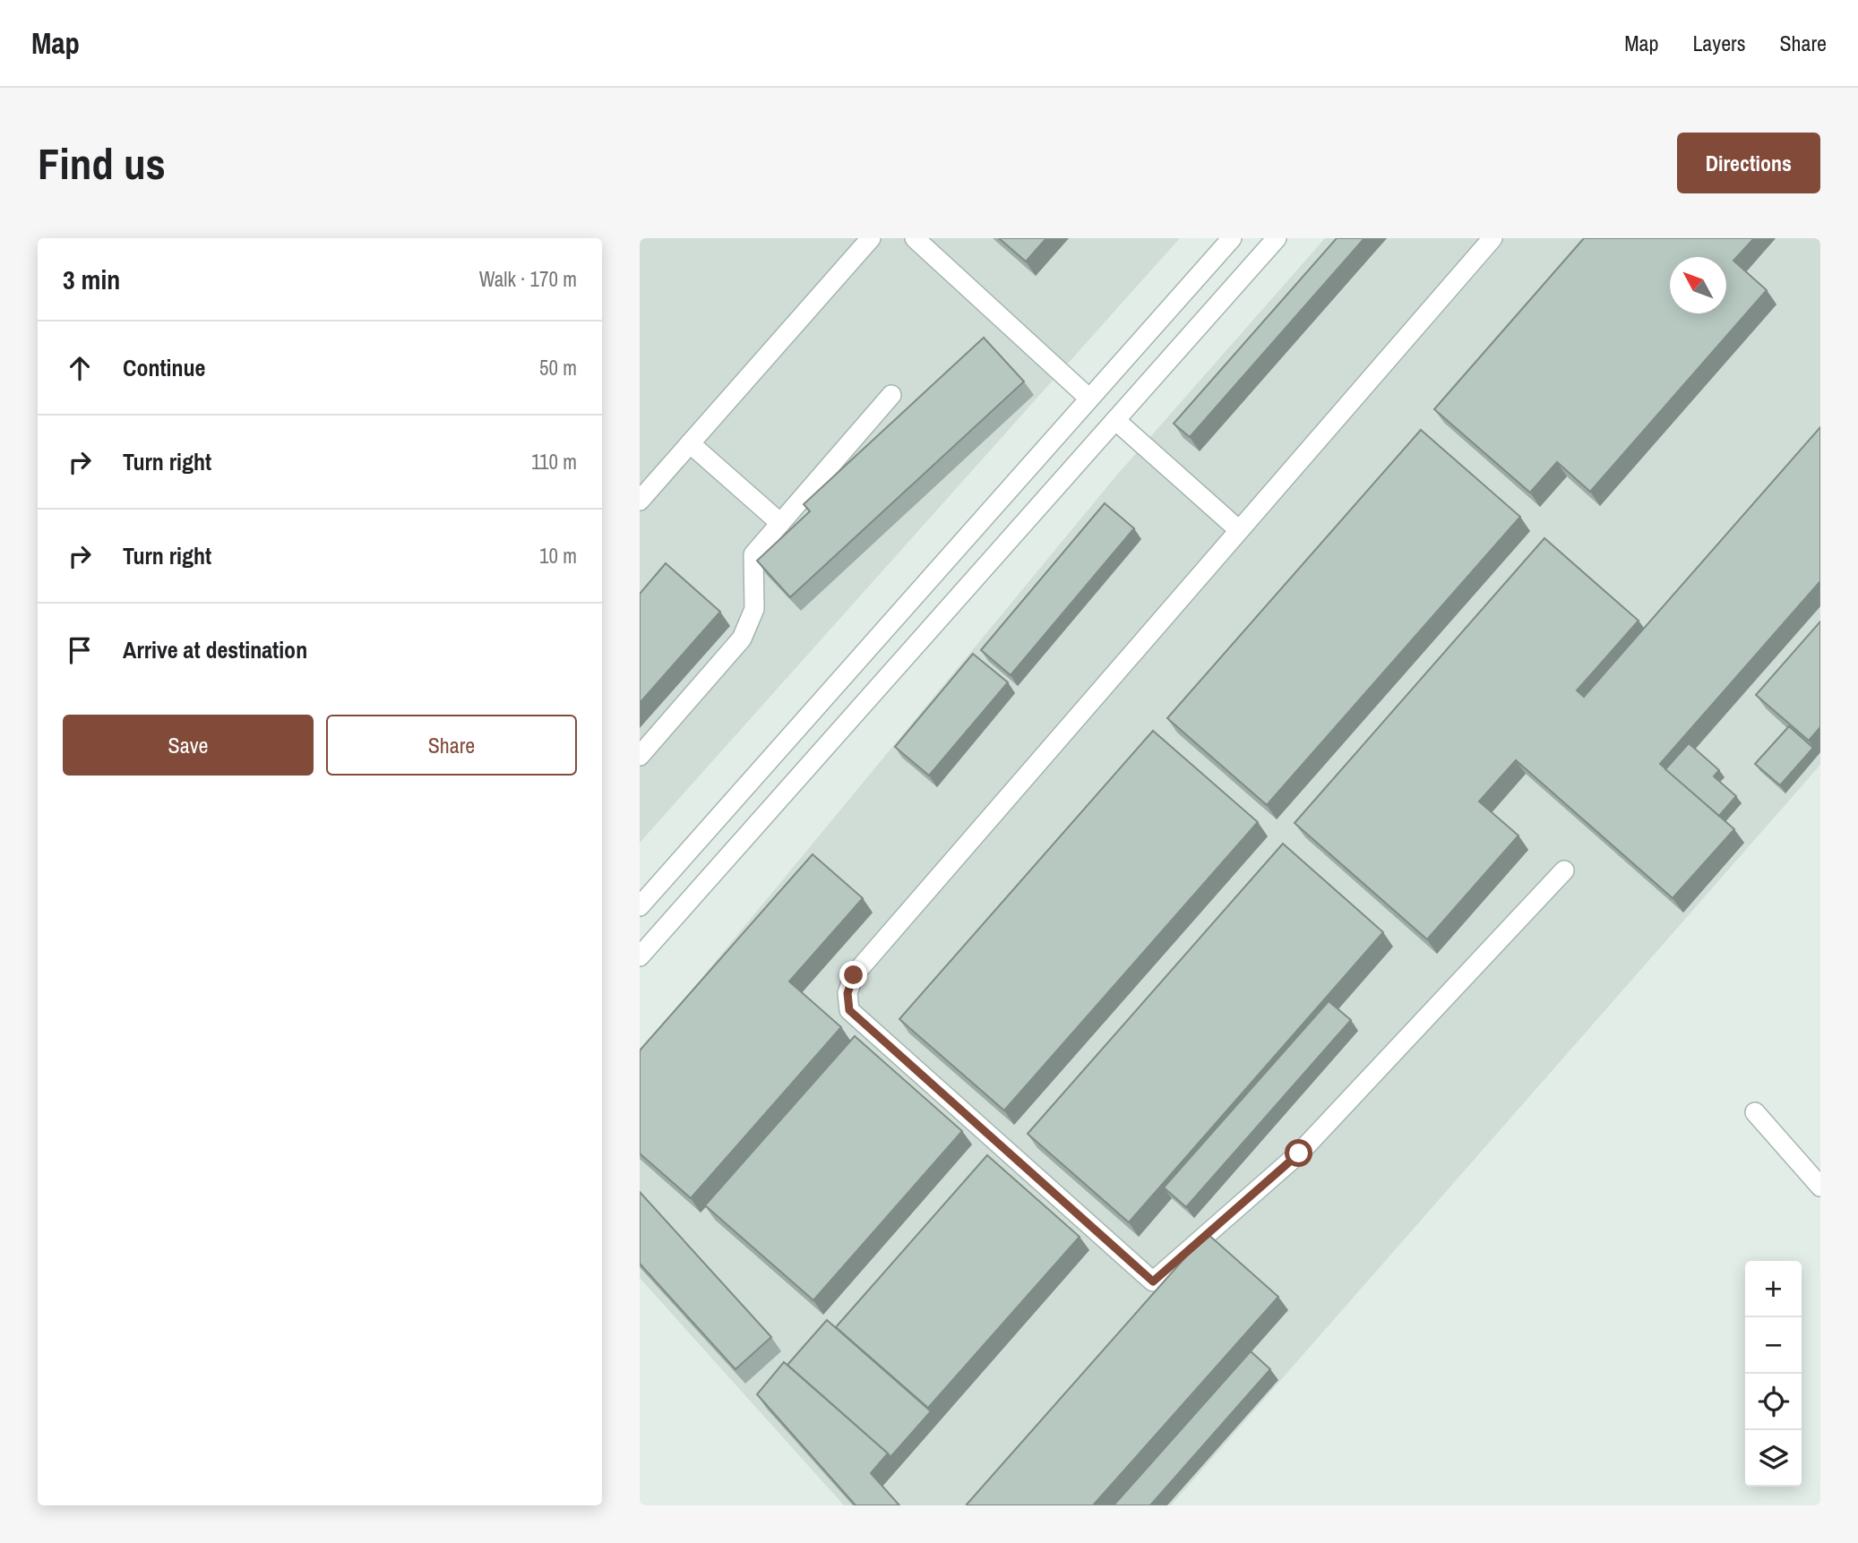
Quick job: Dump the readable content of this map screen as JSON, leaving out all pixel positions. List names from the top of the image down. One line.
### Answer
{"north":"top left","page":{"header":"Map","nav":["Map","Layers","Share"],"buttons":["Directions",["Save","Share"]],"title":"Find us","heading":["3 min","Walk · 170 m"],"list":[["Continue","50 m"],["Turn right","110 m"],["Turn right","10 m"],"Arrive at destination"],"map_buttons":["+","−"]}}
